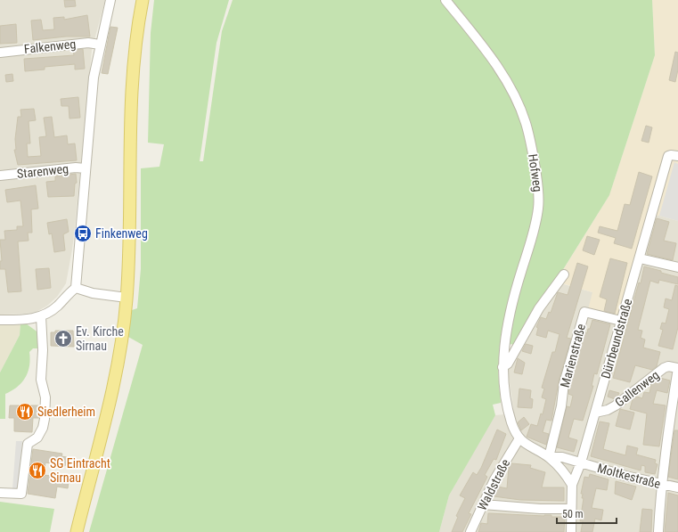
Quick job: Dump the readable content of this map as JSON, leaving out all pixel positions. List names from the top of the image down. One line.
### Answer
{"streets":{"street":["Falkenweg","Starenweg","Hofweg","Dürrbeundstraße","Marienstraße","Gallenweg","Moltkestraße","Waldstraße"]},"crossings":[["Hofweg","Waldstraße"],["Dürrbeundstraße","Marienstraße"],["Dürrbeundstraße","Gallenweg"],["Dürrbeundstraße","Moltkestraße"],["Marienstraße","Moltkestraße"]],"places":{"bus stop":["Finkenweg"],"church":["Ev. Kirche Sirnau"],"restaurant":["Siedlerheim","SG Eintracht Sirnau"]},"scale_bar":"50 m"}
